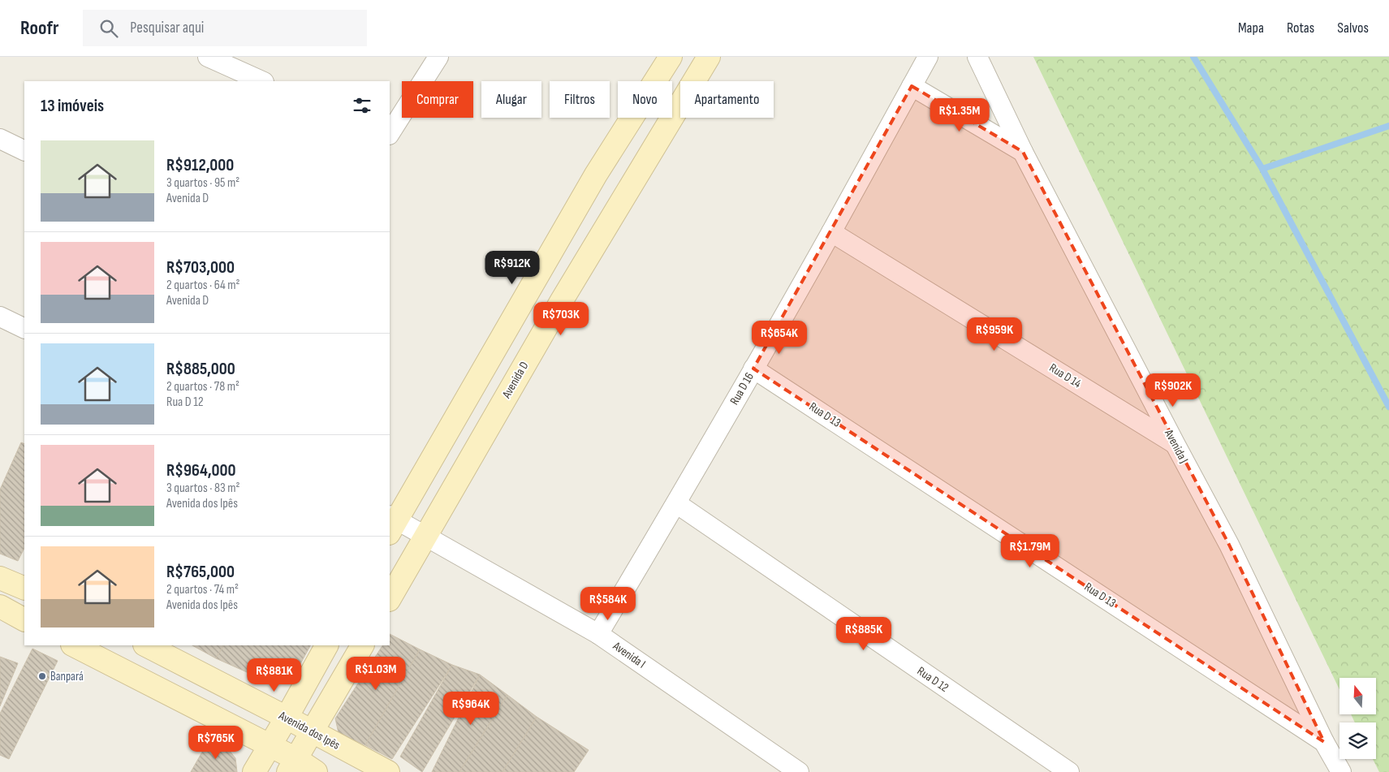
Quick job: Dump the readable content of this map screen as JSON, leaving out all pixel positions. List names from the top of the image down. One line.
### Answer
{"streets":{"main road":["Avenida D","Avenida dos Ipês"],"street":["Rua D 14","Rua D 16","Rua D 13","Avenida J","Avenida I","Rua D 12"]},"crossings":[["Rua D 14","Rua D 16"],["Rua D 14","Avenida J"],["Avenida D","Avenida I"],["Rua D 16","Rua D 13"],["Rua D 16","Avenida I"],["Rua D 16","Rua D 12"],["Rua D 13","Avenida J"]],"places":["Banpará"],"north":"top","page":{"header":"Roofr","search":"Pesquisar aqui","nav":["Mapa","Rotas","Salvos"],"chip":["Comprar","Alugar","Filtros","Novo","Apartamento"],"heading":"13 imóveis","price":["R$1.35M","R$912K","R$703K","R$959K","R$654K","R$902K","R$1.79M","R$584K","R$885K","R$1.03M","R$881K","R$964K","R$765K"],"list":[{"name":"R$912,000","note":"3 quartos · 95 m² · Avenida D"},{"name":"R$703,000","note":"2 quartos · 64 m² · Avenida D"},{"name":"R$885,000","note":"2 quartos · 78 m² · Rua D 12"},{"name":"R$964,000","note":"3 quartos · 83 m² · Avenida dos Ipês"},{"name":"R$765,000","note":"2 quartos · 74 m² · Avenida dos Ipês"}]}}
